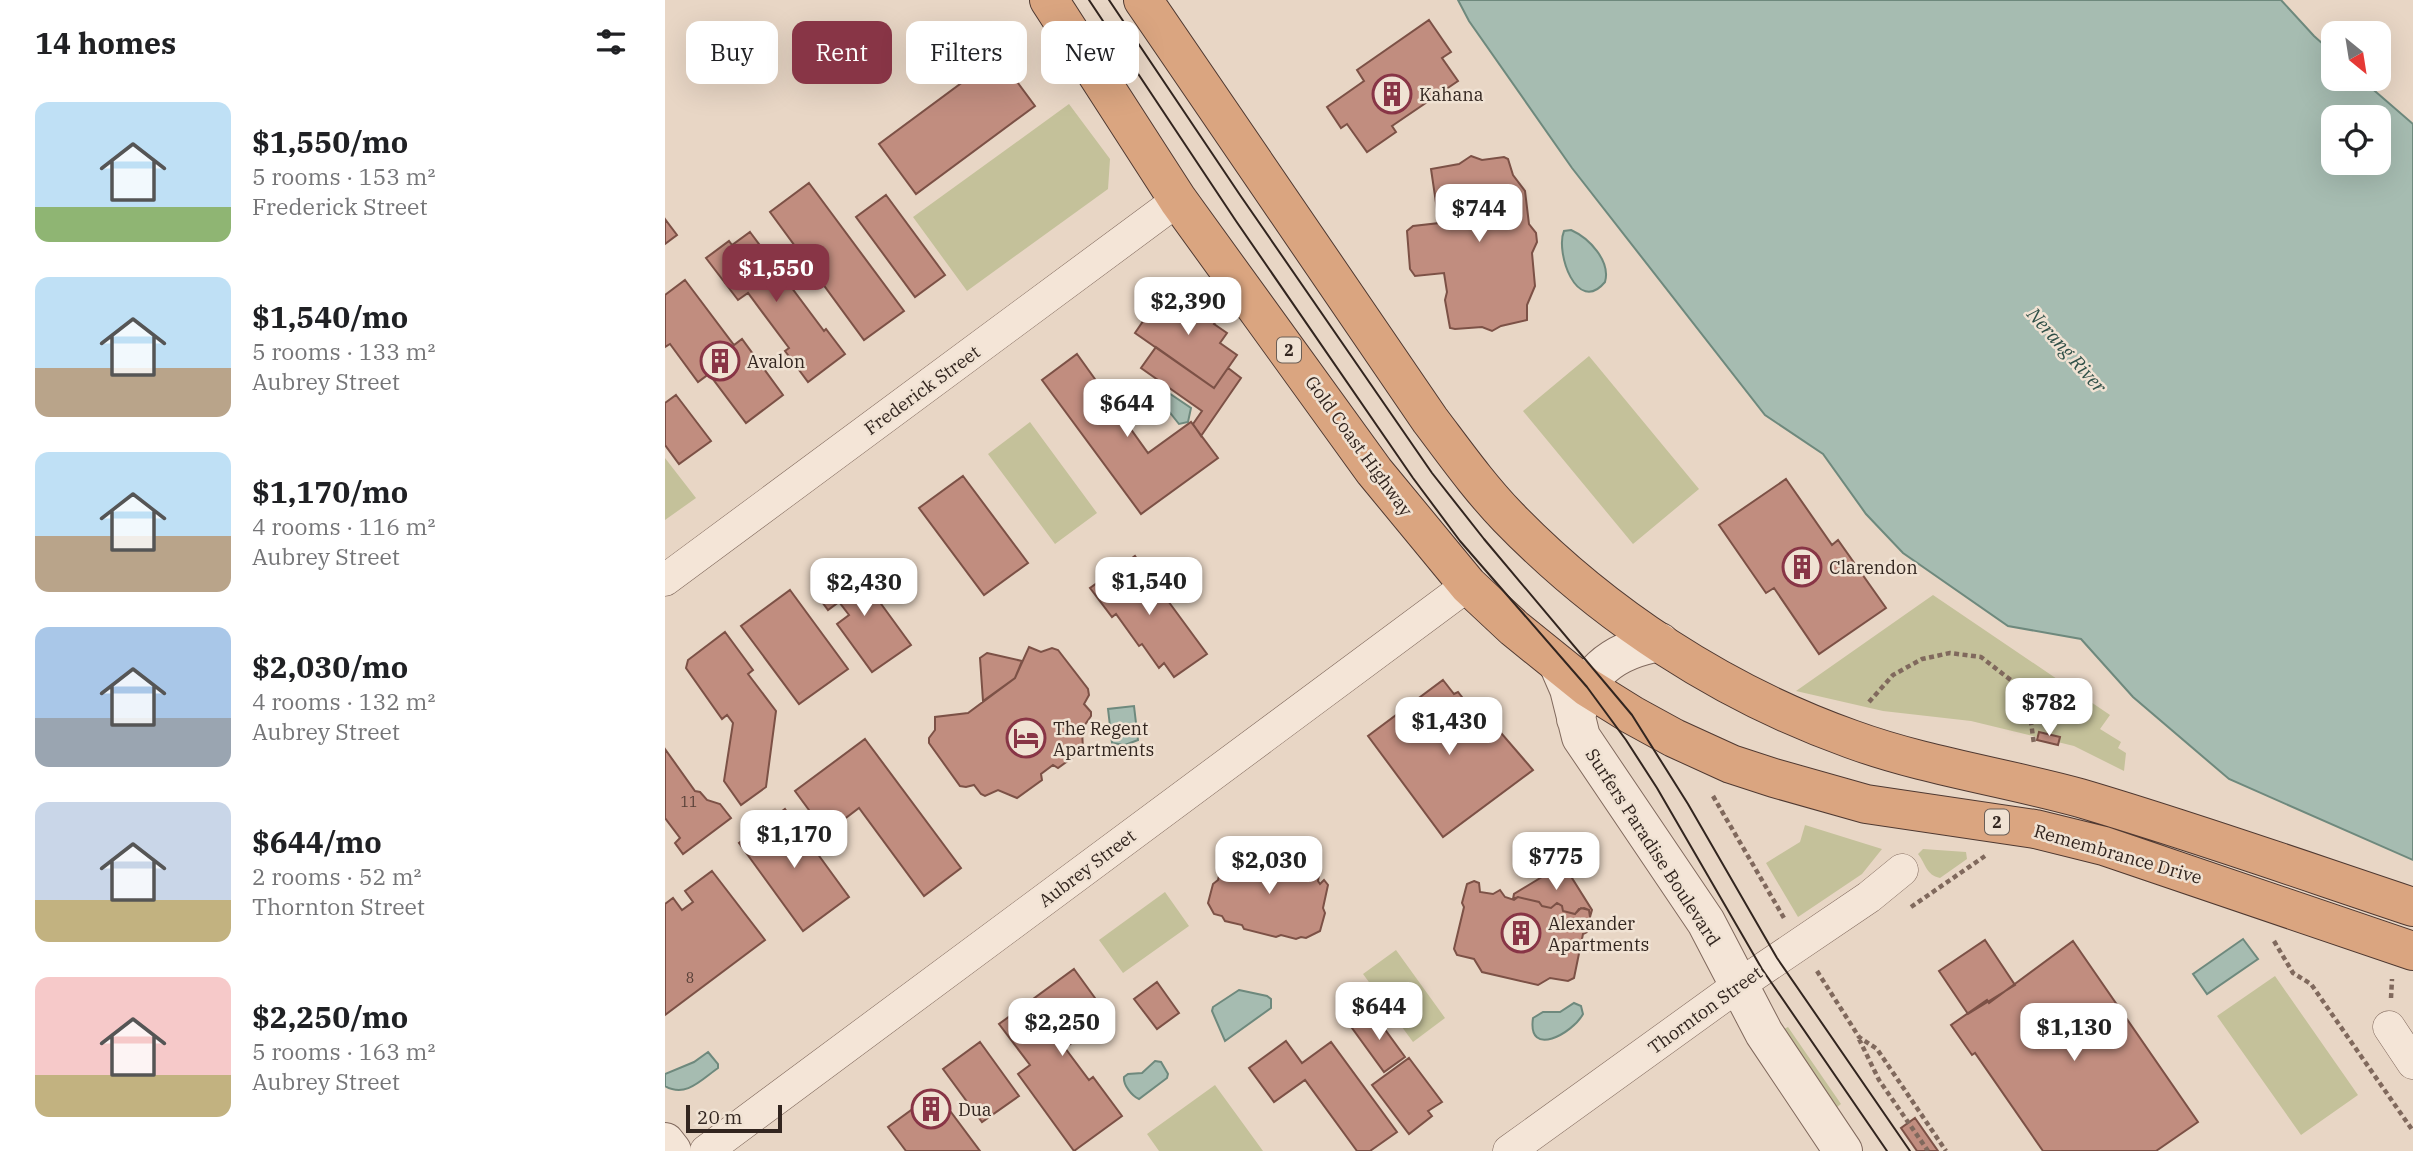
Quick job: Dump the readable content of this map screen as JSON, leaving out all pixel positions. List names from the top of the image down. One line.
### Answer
{"streets":{"highway":["2","Gold Coast Highway","Remembrance Drive"],"street":["Frederick Street","Surfers Paradise Boulevard","Aubrey Street","Thornton Street"]},"crossings":[["Frederick Street","Gold Coast Highway"],["Gold Coast Highway","Surfers Paradise Boulevard"],["Gold Coast Highway","Remembrance Drive"],["Gold Coast Highway","Aubrey Street"],["Surfers Paradise Boulevard","Remembrance Drive"],["Surfers Paradise Boulevard","Thornton Street"]],"water":["Nerang River"],"places":{"building":["Kahana","Avalon","Clarendon","Alexander Apartments","Dua"],"hotel":["The Regent Apartments"]},"house_numbers":["11","8"],"scale_bar":"20 m","north":"bottom right","page":{"heading":"14 homes","chip":["Buy","Rent","Filters","New"],"list":[{"name":"$1,550/mo","note":"5 rooms · 153 m² · Frederick Street"},{"name":"$1,540/mo","note":"5 rooms · 133 m² · Aubrey Street"},{"name":"$1,170/mo","note":"4 rooms · 116 m² · Aubrey Street"},{"name":"$2,030/mo","note":"4 rooms · 132 m² · Aubrey Street"},{"name":"$644/mo","note":"2 rooms · 52 m² · Thornton Street"},{"name":"$2,250/mo","note":"5 rooms · 163 m² · Aubrey Street"}],"price":["$744","$1,550","$2,390","$644","$1,540","$2,430","$782","$1,430","$1,170","$775","$2,030","$644","$2,250","$1,130"],"scale":"20 m"}}
